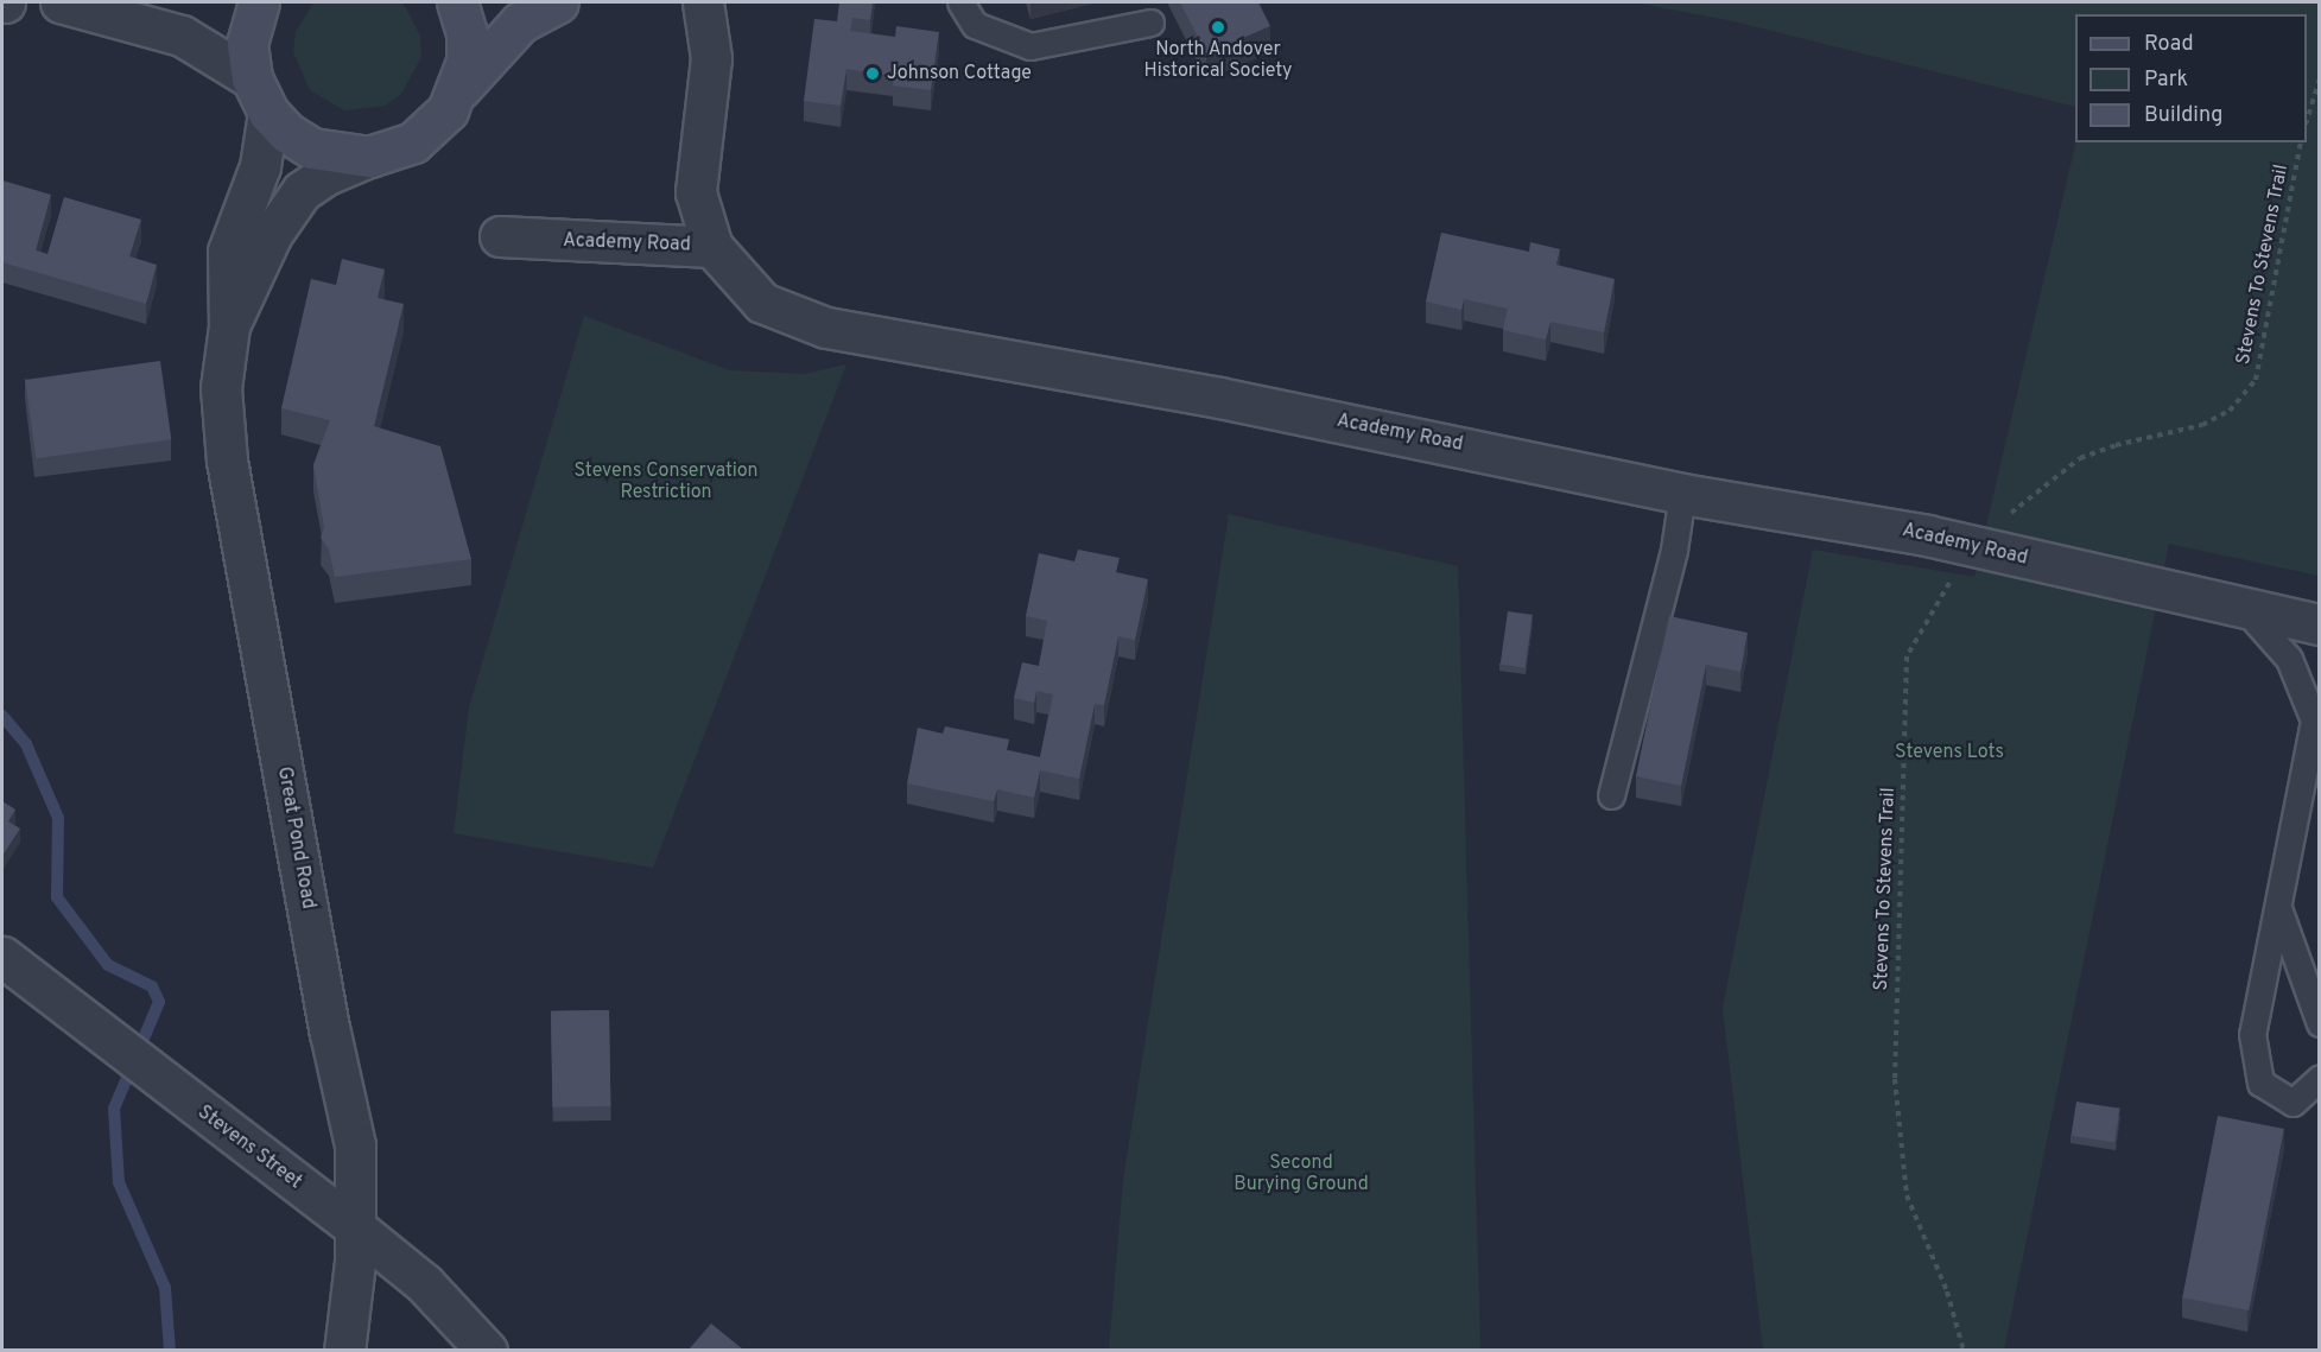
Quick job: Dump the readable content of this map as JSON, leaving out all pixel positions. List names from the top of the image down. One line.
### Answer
{"streets":{"street":["Academy Road","Great Pond Road","Stevens Street"],"path":["Stevens To Stevens Trail"]},"crossings":[["Academy Road","Stevens To Stevens Trail"],["Great Pond Road","Stevens Street"]],"parks":["Stevens Conservation Restriction","Stevens Lots","Second Burying Ground"],"places":["North Andover Historical Society","Johnson Cottage"],"legend":["Road","Park","Building"]}
